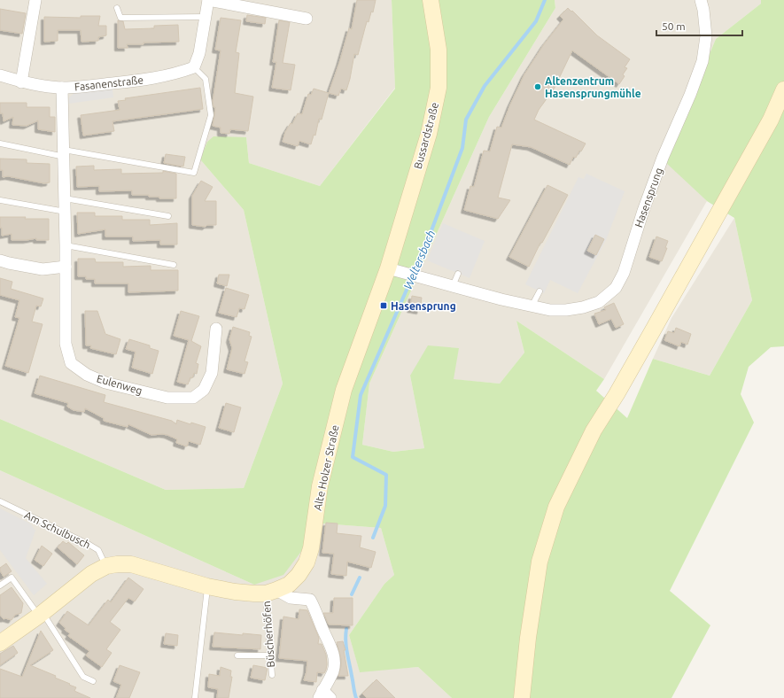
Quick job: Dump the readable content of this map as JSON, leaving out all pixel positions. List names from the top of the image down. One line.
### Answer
{"streets":{"street":["Fasanenstraße","Bussardstraße","Hasensprung","Eulenweg","Alte Holzer Straße","Büscherhöfen"],"lane":["Am Schulbusch"]},"crossings":[["Fasanenstraße","Eulenweg"],["Bussardstraße","Hasensprung"],["Bussardstraße","Alte Holzer Straße"],["Hasensprung","Alte Holzer Straße"],["Alte Holzer Straße","Büscherhöfen"]],"water":["Weltersbach"],"places":{"other":["Altenzentrum Hasensprungmühle"],"transit":["Hasensprung"]},"scale_bar":"50 m"}
